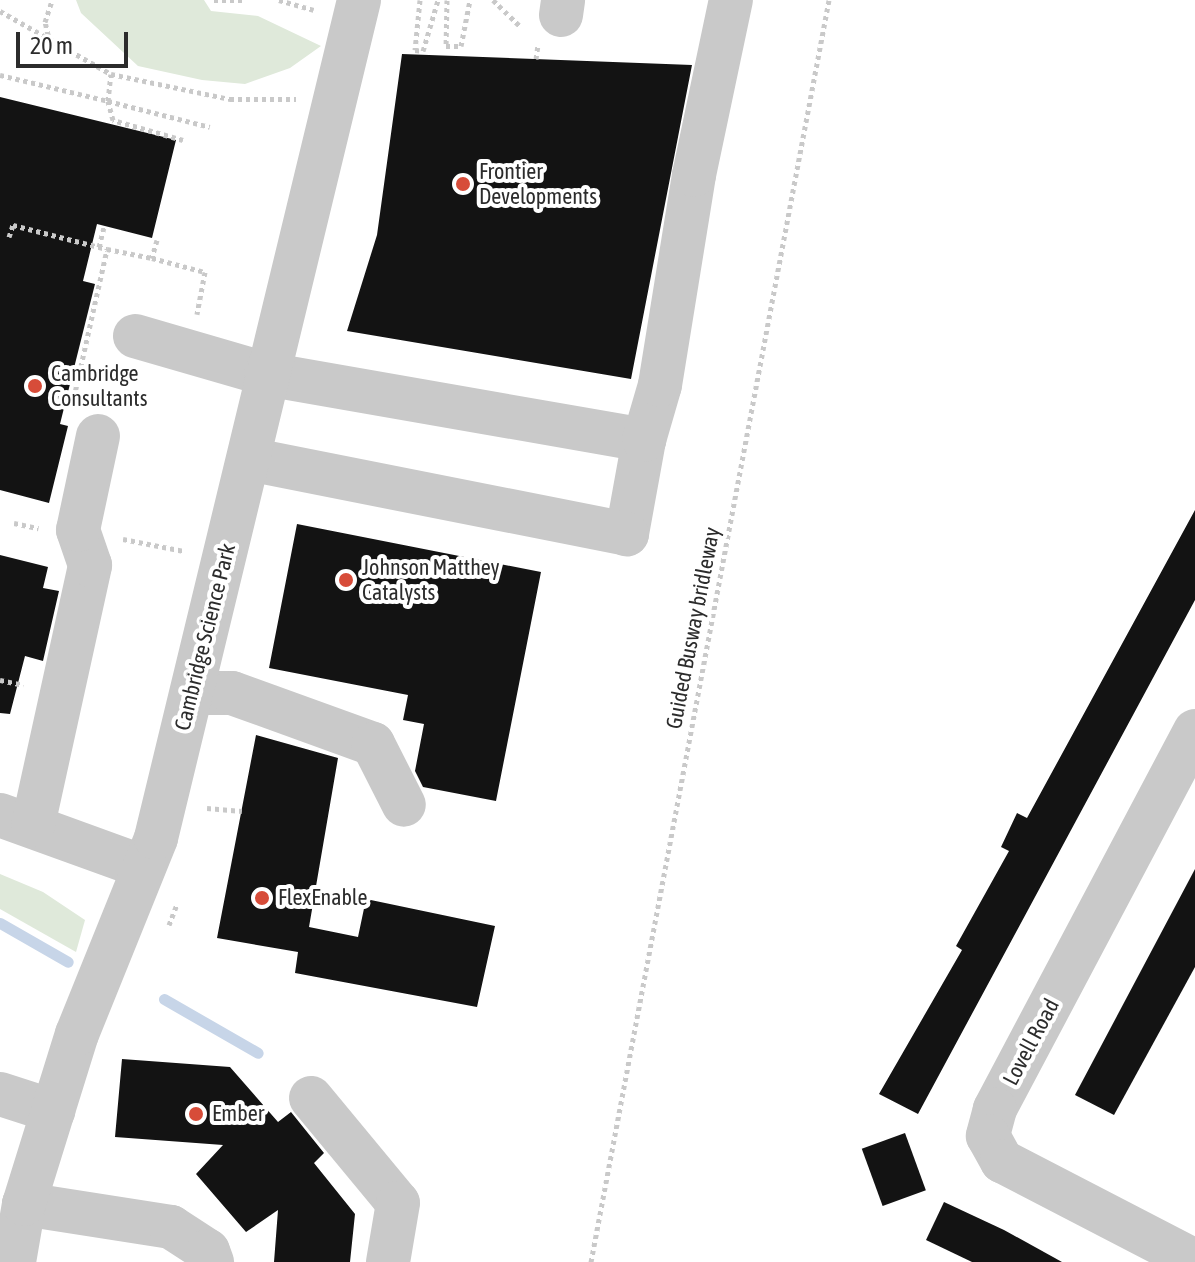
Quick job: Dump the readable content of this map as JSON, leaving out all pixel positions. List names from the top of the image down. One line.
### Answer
{"streets":{"street":["Cambridge Science Park","Lovell Road"],"path":["Guided Busway bridleway"]},"places":["Frontier Developments","Cambridge Consultants","Johnson Matthey Catalysts","FlexEnable","Ember"],"scale_bar":"20 m"}
